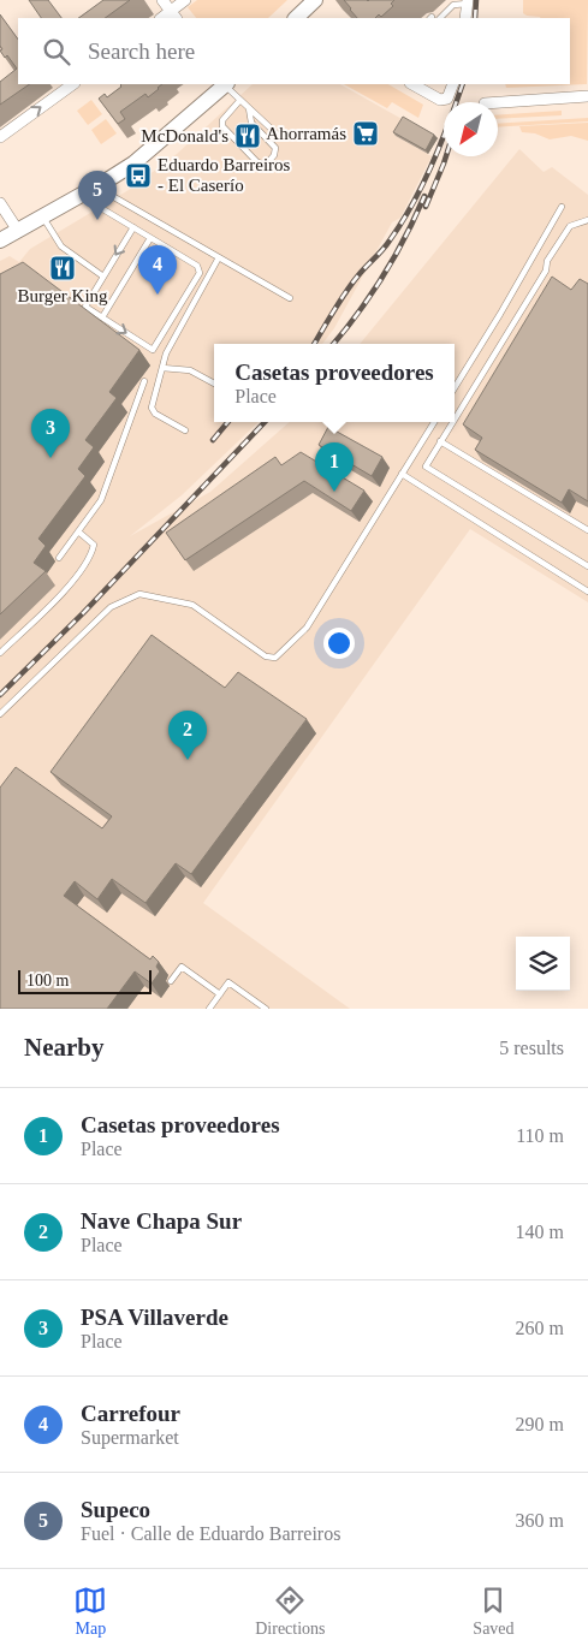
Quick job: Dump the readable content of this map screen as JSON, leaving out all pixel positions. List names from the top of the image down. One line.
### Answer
{"places":{"supermarket":["Ahorramás"],"restaurant":["McDonald's","Burger King"],"bus stop":["Eduardo Barreiros - El Caserío"]},"scale_bar":"100 m","north":"bottom left","page":{"search":"Search here","pins":["5","4","3","1","2"],"popup":["Casetas proveedores","Place"],"scale":"100 m","heading":["Nearby","5 results"],"list":[{"mark":"1","name":"Casetas proveedores","note":"Place","value":"110 m"},{"mark":"2","name":"Nave Chapa Sur","note":"Place","value":"140 m"},{"mark":"3","name":"PSA Villaverde","note":"Place","value":"260 m"},{"mark":"4","name":"Carrefour","note":"Supermarket","value":"290 m"},{"mark":"5","name":"Supeco","note":"Fuel · Calle de Eduardo Barreiros","value":"360 m"}],"nav":["Map","Directions","Saved"]}}
